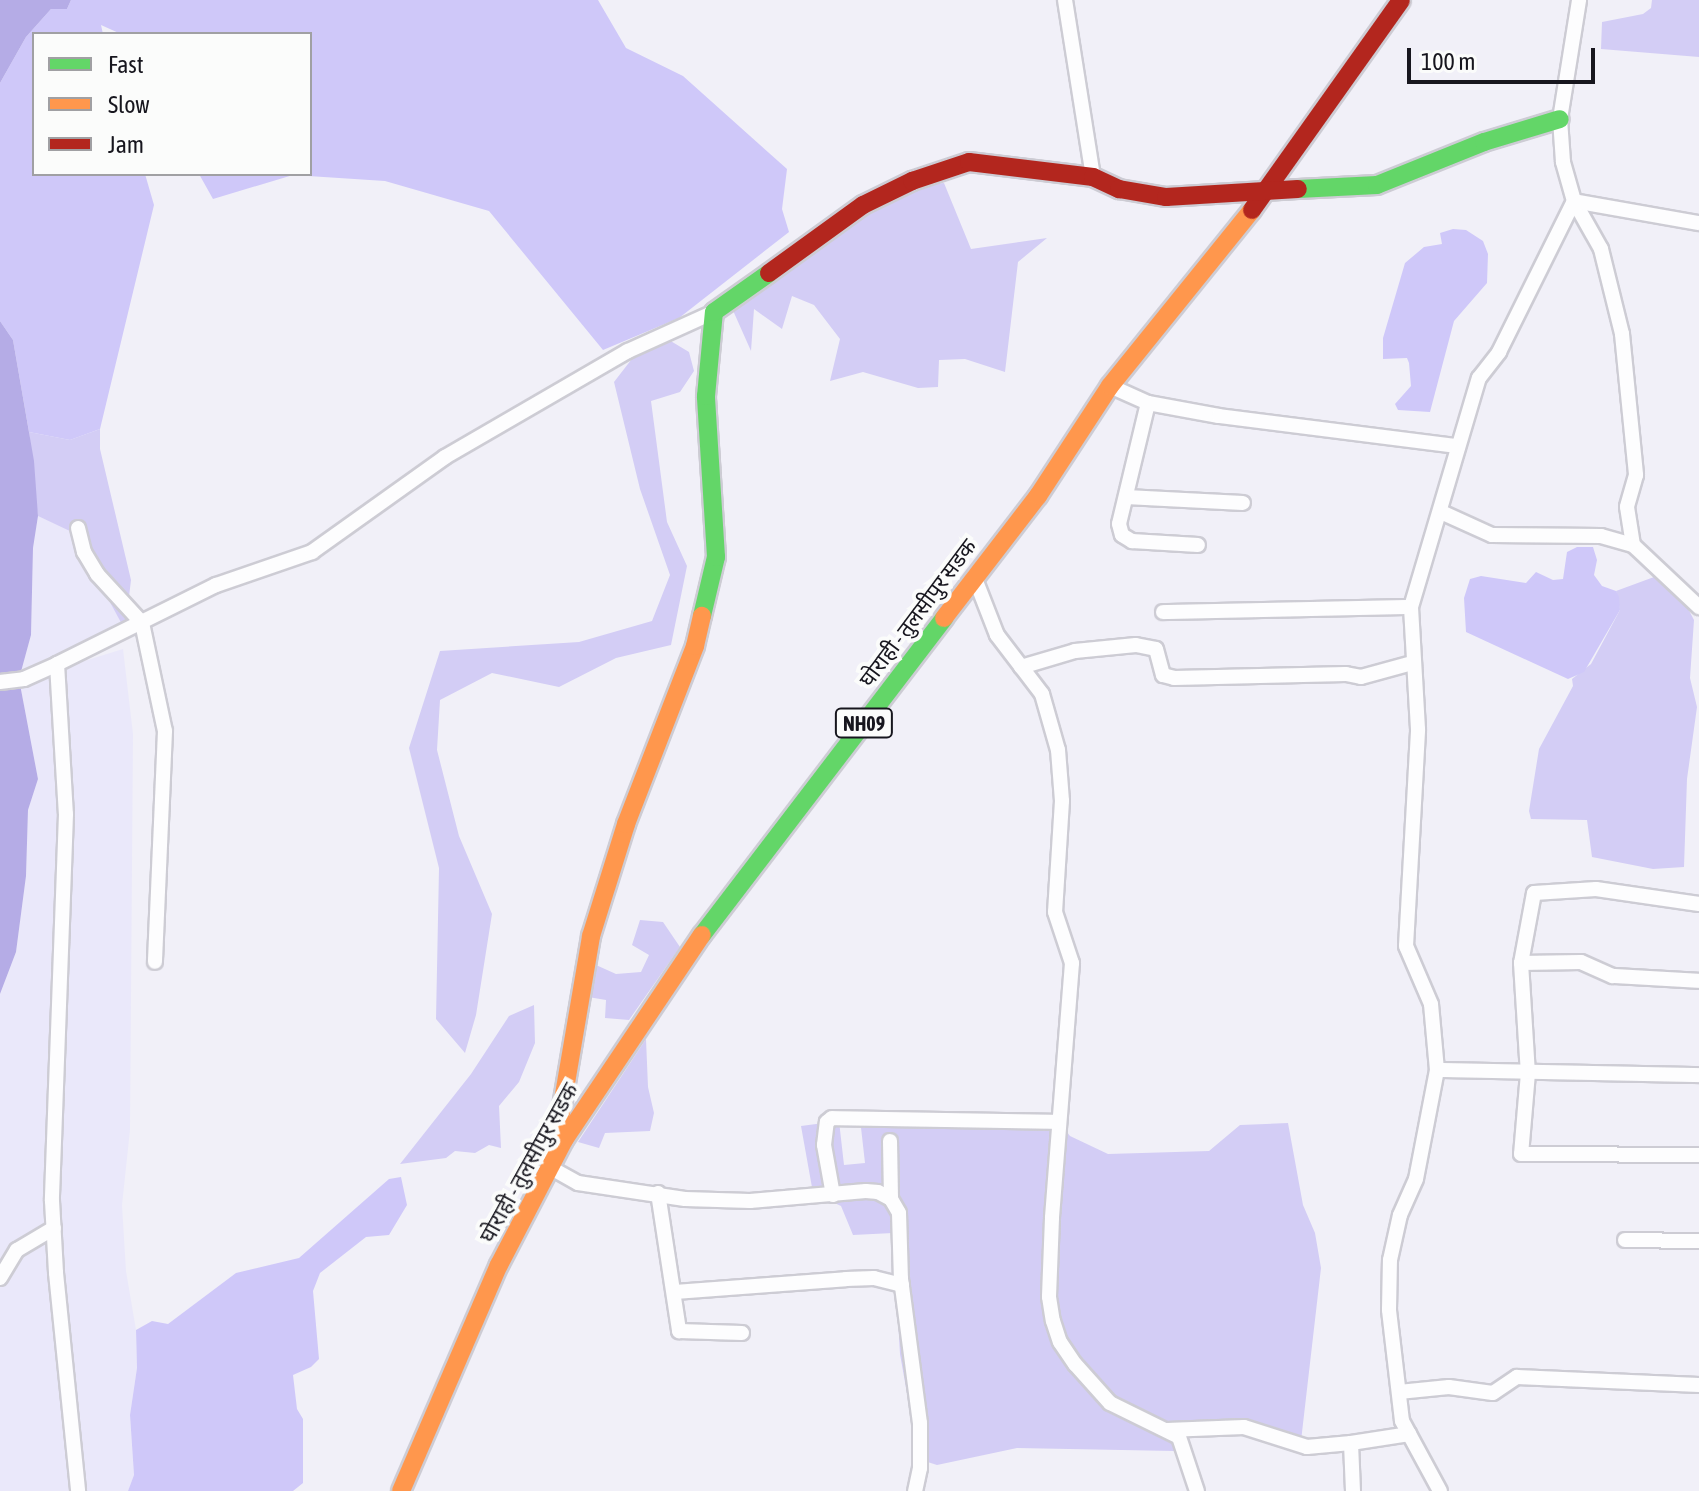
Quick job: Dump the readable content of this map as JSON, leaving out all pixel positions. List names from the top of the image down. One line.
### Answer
{"streets":{"main road":["घोराही - तुलसीपुर सडक","NH09"]},"legend":["Fast","Slow","Jam"],"scale_bar":"100 m"}
